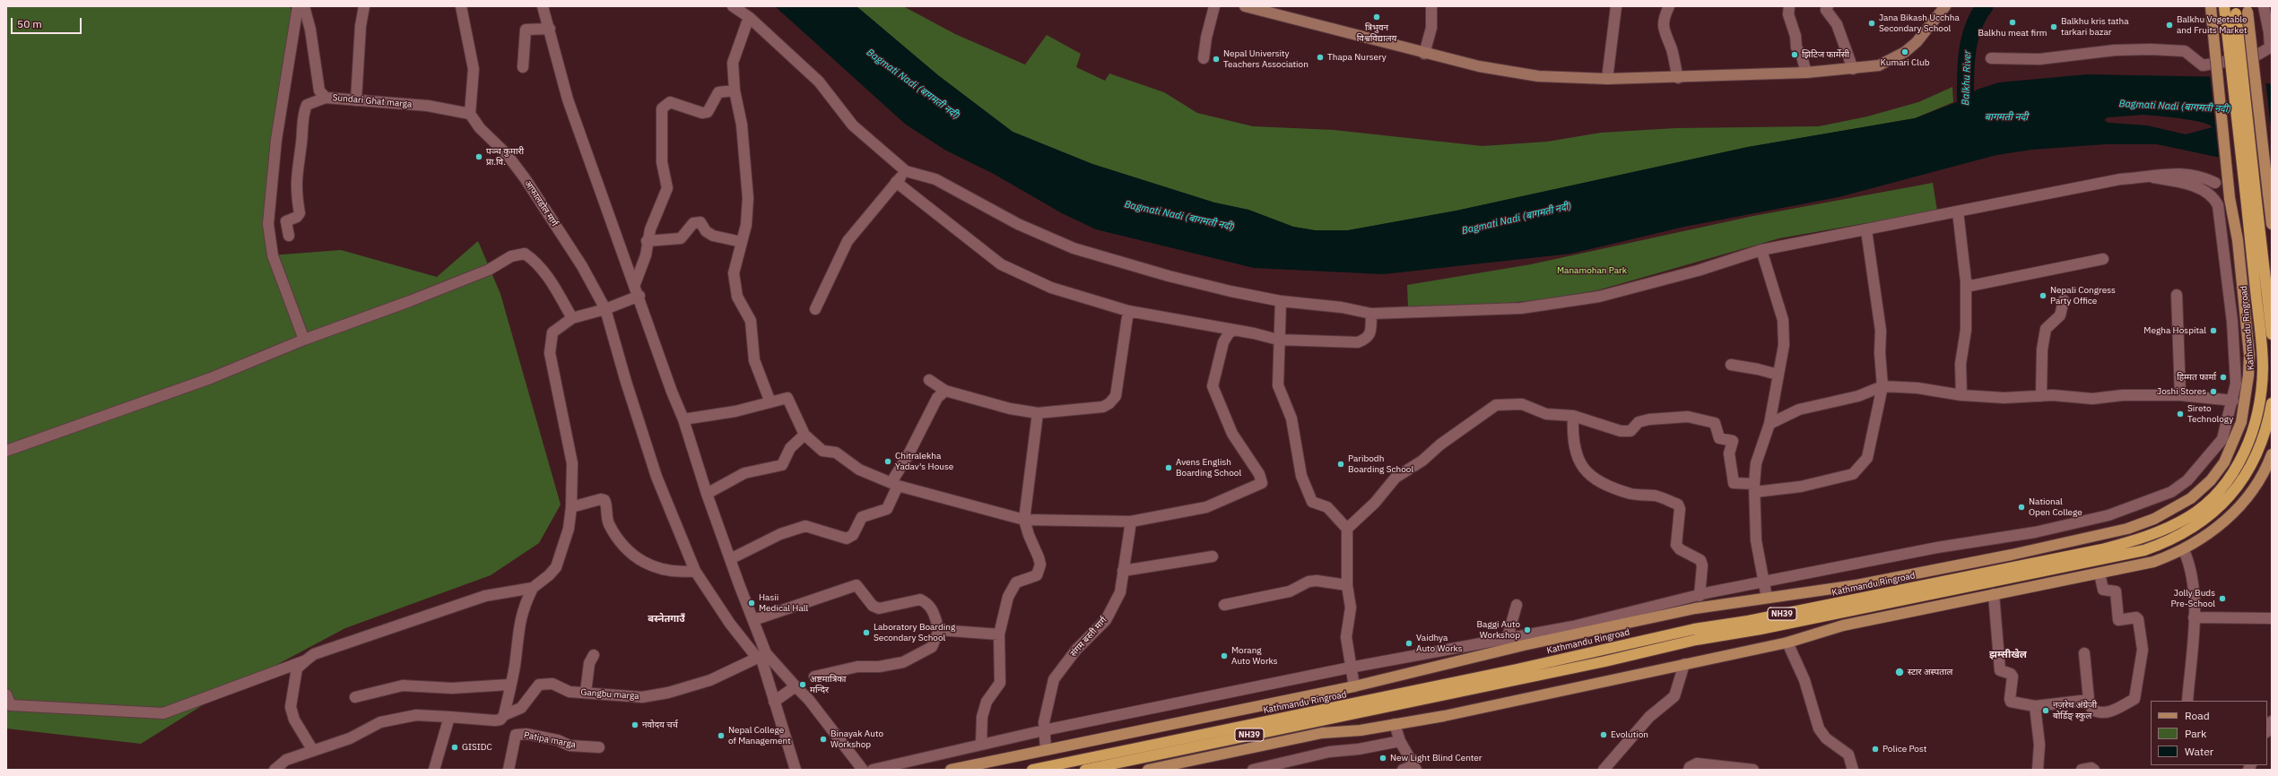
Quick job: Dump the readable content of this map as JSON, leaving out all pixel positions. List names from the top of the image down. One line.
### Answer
{"streets":{"highway":["Kathmandu Ringroad","NH39"],"street":["Sundari Ghat marga","आफालडोल मार्ग","संगम बस्ती मार्ग","Gangbu marga","Patipa marga"]},"crossings":[["Sundari Ghat marga","आफालडोल मार्ग"],["आफालडोल मार्ग","Gangbu marga"]],"districts":["बस्नेतगाउँ","झम्सीखेल"],"water":["Balkhu River","Bagmati Nadi (बागमती नदी)","बागमती नदी"],"parks":["Manamohan Park"],"places":["त्रिभुवन विश्वविद्यालय","Balkhu meat firm","Jana Bikash Ucchha Secondary School","Balkhu Vegetable and Fruits Market","Balkhu kris tatha tarkari bazar","Kumari Club","झिटिज फार्मेसी","Thapa Nursery","Nepal University Teachers Association","पञ्च कुमारी प्रा.वि.","Nepali Congress Party Office","Megha Hospital","हिम्मत फार्मा","Joshi Stores","Sireto Technology","Chitralekha Yadav's House","Paribodh Boarding School","Avens English Boarding School","National Open College","Jolly Buds Pre-School","Hasii Medical Hall","Baggi Auto Workshop","Laboratory Boarding Secondary School","Vaidhya Auto Works","Morang Auto Works","स्टार अस्पताल","अष्टमात्रिका मन्दिर","नज़रेथ अंग्रेजी बोर्डिङ् स्कुल","नवोदय चर्च","Evolution","Nepal College of Management","Binayak Auto Workshop","GISIDC","Police Post","New Light Blind Center"],"legend":["Road","Park","Water"],"scale_bar":"50 m"}
